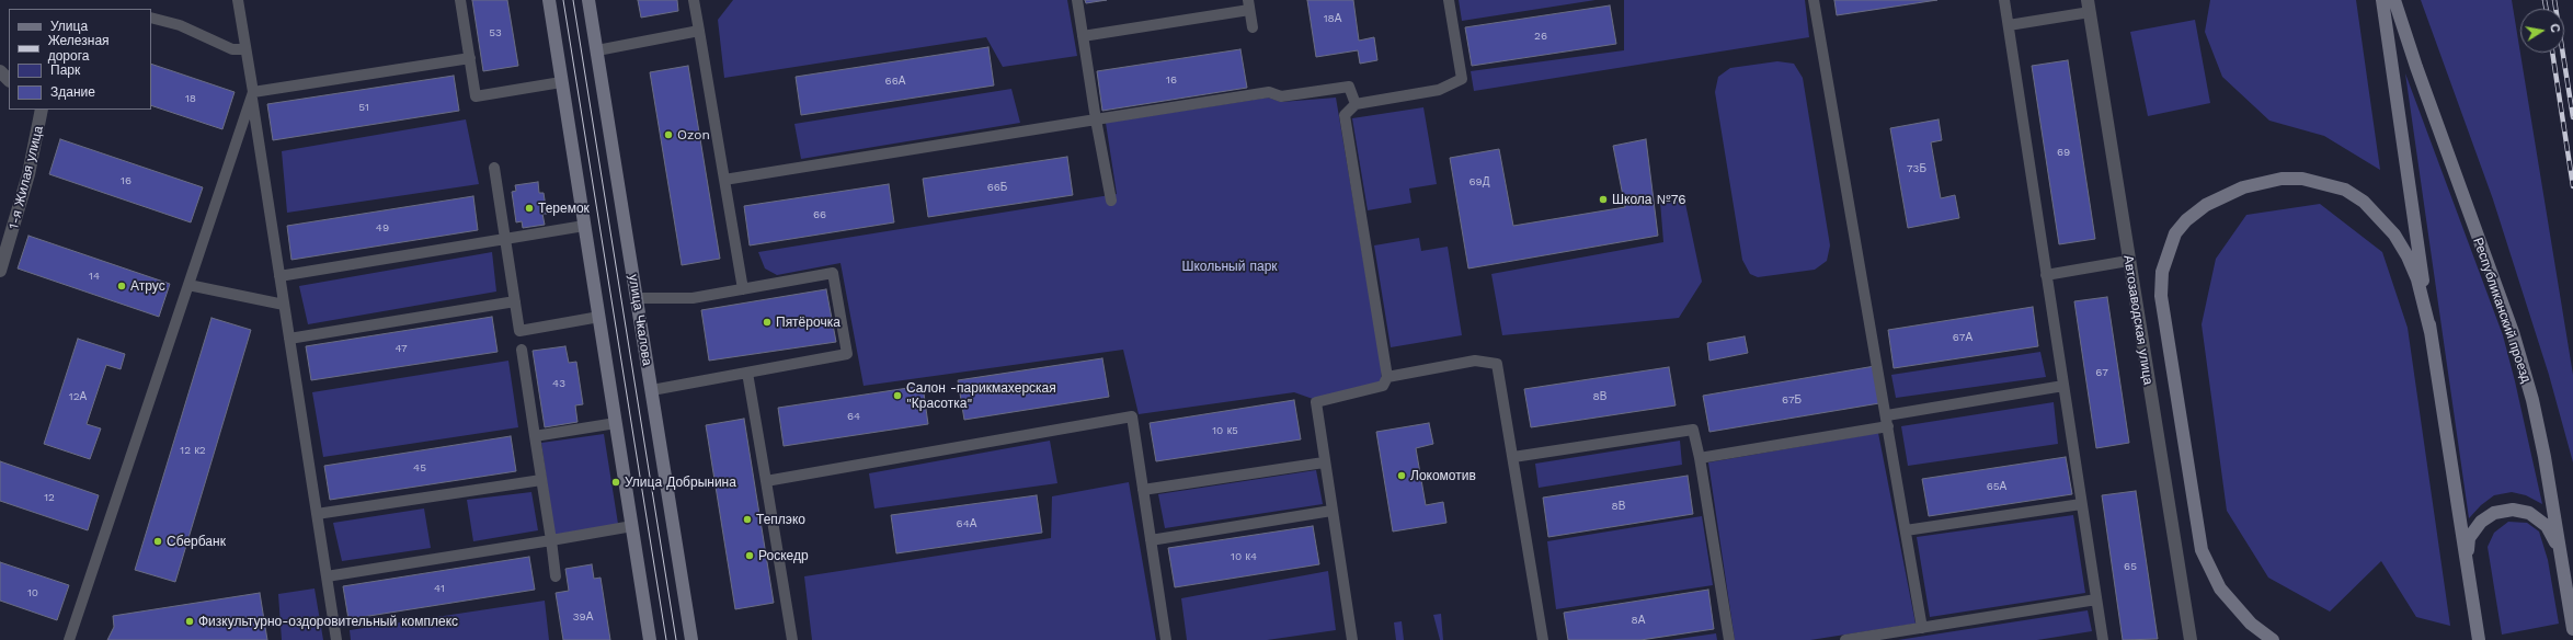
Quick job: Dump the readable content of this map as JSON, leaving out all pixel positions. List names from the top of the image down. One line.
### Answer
{"streets":{"street":["1-я Жилая улица","Республиканский проезд","улица Чкалова","Автозаводская улица"]},"parks":["Школьный парк"],"places":["Ozon","Школа №76","Теремок","Атрус","Пятёрочка","Салон -парикмахерская \"Красотка\"","Локомотив","Улица Добрынина","Теплэко","Сбербанк","Роскедр","Физкультурно-оздоровительный комплекс"],"house_numbers":["18А","53","26","16","66А","18","51","69","73Б","16","69Д","66Б","66","49","14","67А","47","67","43","12А","8В","67Б","64","10 к5","12 к2","45","65А","12","8В","64А","10 к4","65","41","10","39А","8А"],"legend":["Улица","Железная дорога","Парк","Здание"],"north":"right"}
